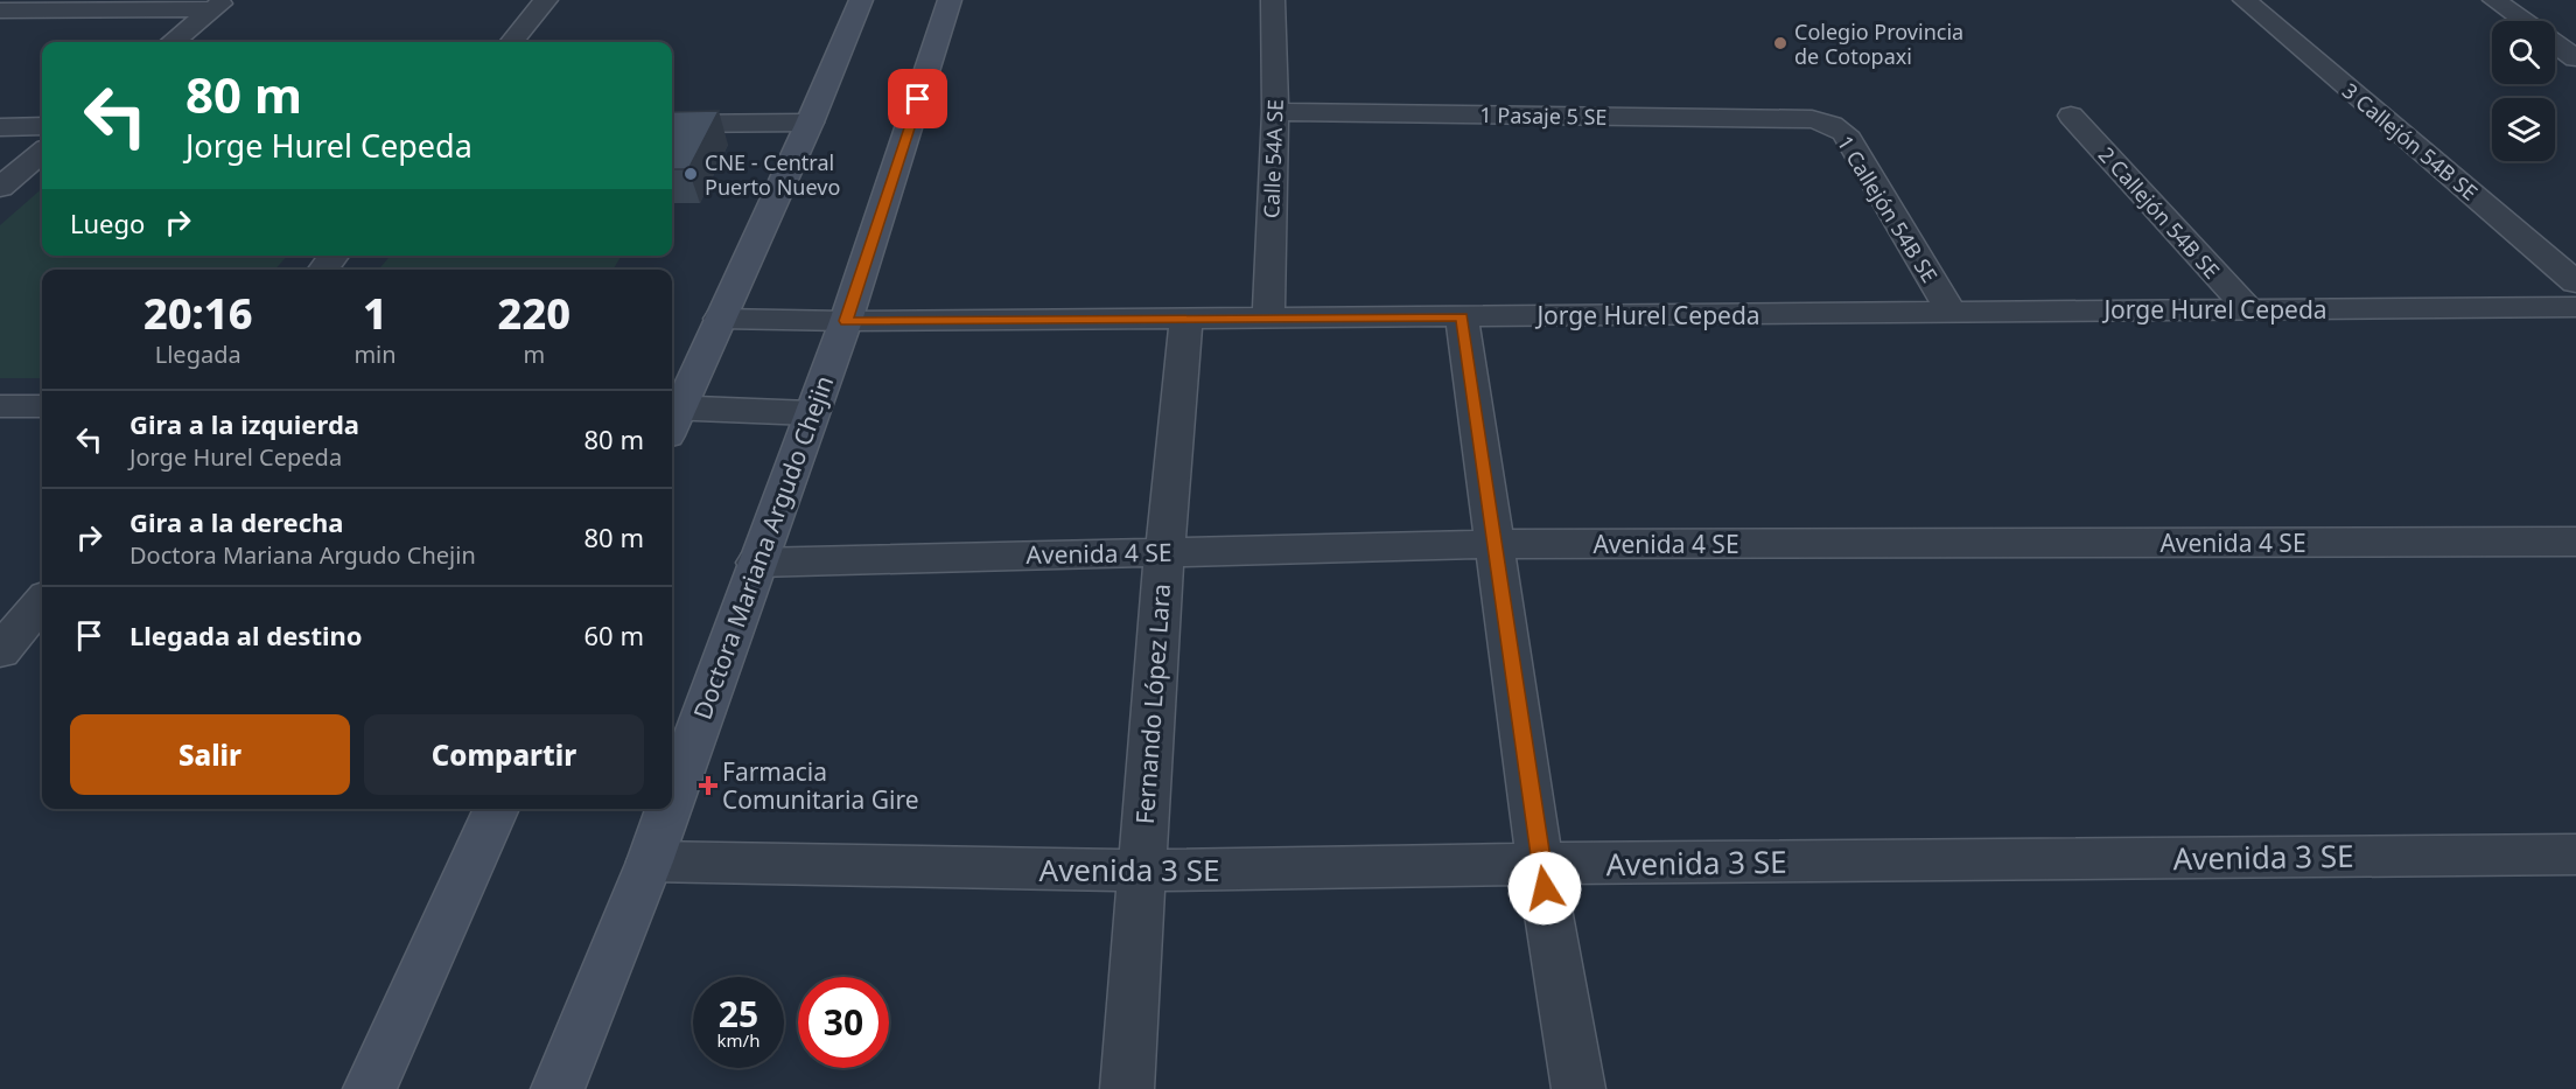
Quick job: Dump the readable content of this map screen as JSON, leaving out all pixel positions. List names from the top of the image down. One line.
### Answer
{"streets":{"main road":["Doctora Mariana Argudo Chejin"],"street":["1 Pasaje 5 SE","3 Callejón 54B SE","Calle 54A SE","1 Callejón 54B SE","2 Callejón 54B SE","Jorge Hurel Cepeda","Avenida 4 SE","Fernando López Lara","Avenida 3 SE"]},"crossings":[["1 Pasaje 5 SE","Calle 54A SE"],["1 Pasaje 5 SE","1 Callejón 54B SE"],["Calle 54A SE","Jorge Hurel Cepeda"],["1 Callejón 54B SE","Jorge Hurel Cepeda"],["2 Callejón 54B SE","Jorge Hurel Cepeda"],["Jorge Hurel Cepeda","Doctora Mariana Argudo Chejin"],["Jorge Hurel Cepeda","Fernando López Lara"],["Avenida 4 SE","Doctora Mariana Argudo Chejin"],["Avenida 4 SE","Fernando López Lara"],["Doctora Mariana Argudo Chejin","Avenida 3 SE"],["Fernando López Lara","Avenida 3 SE"]],"places":{"other":["Colegio Provincia de Cotopaxi","CNE - Central Puerto Nuevo"],"health":["Farmacia Comunitaria Gire"]},"page":{"turn":["80 m","Jorge Hurel Cepeda"],"then":"Luego","eta":["20:16","Llegada","1","min","220","m"],"list":[{"name":"Gira a la izquierda","note":"Jorge Hurel Cepeda","value":"80 m"},{"name":"Gira a la derecha","note":"Doctora Mariana Argudo Chejin","value":"80 m"},{"name":"Llegada al destino","value":"60 m"}],"buttons":["Salir","Compartir"],"speed":"25 km/h","limit":"30"}}
